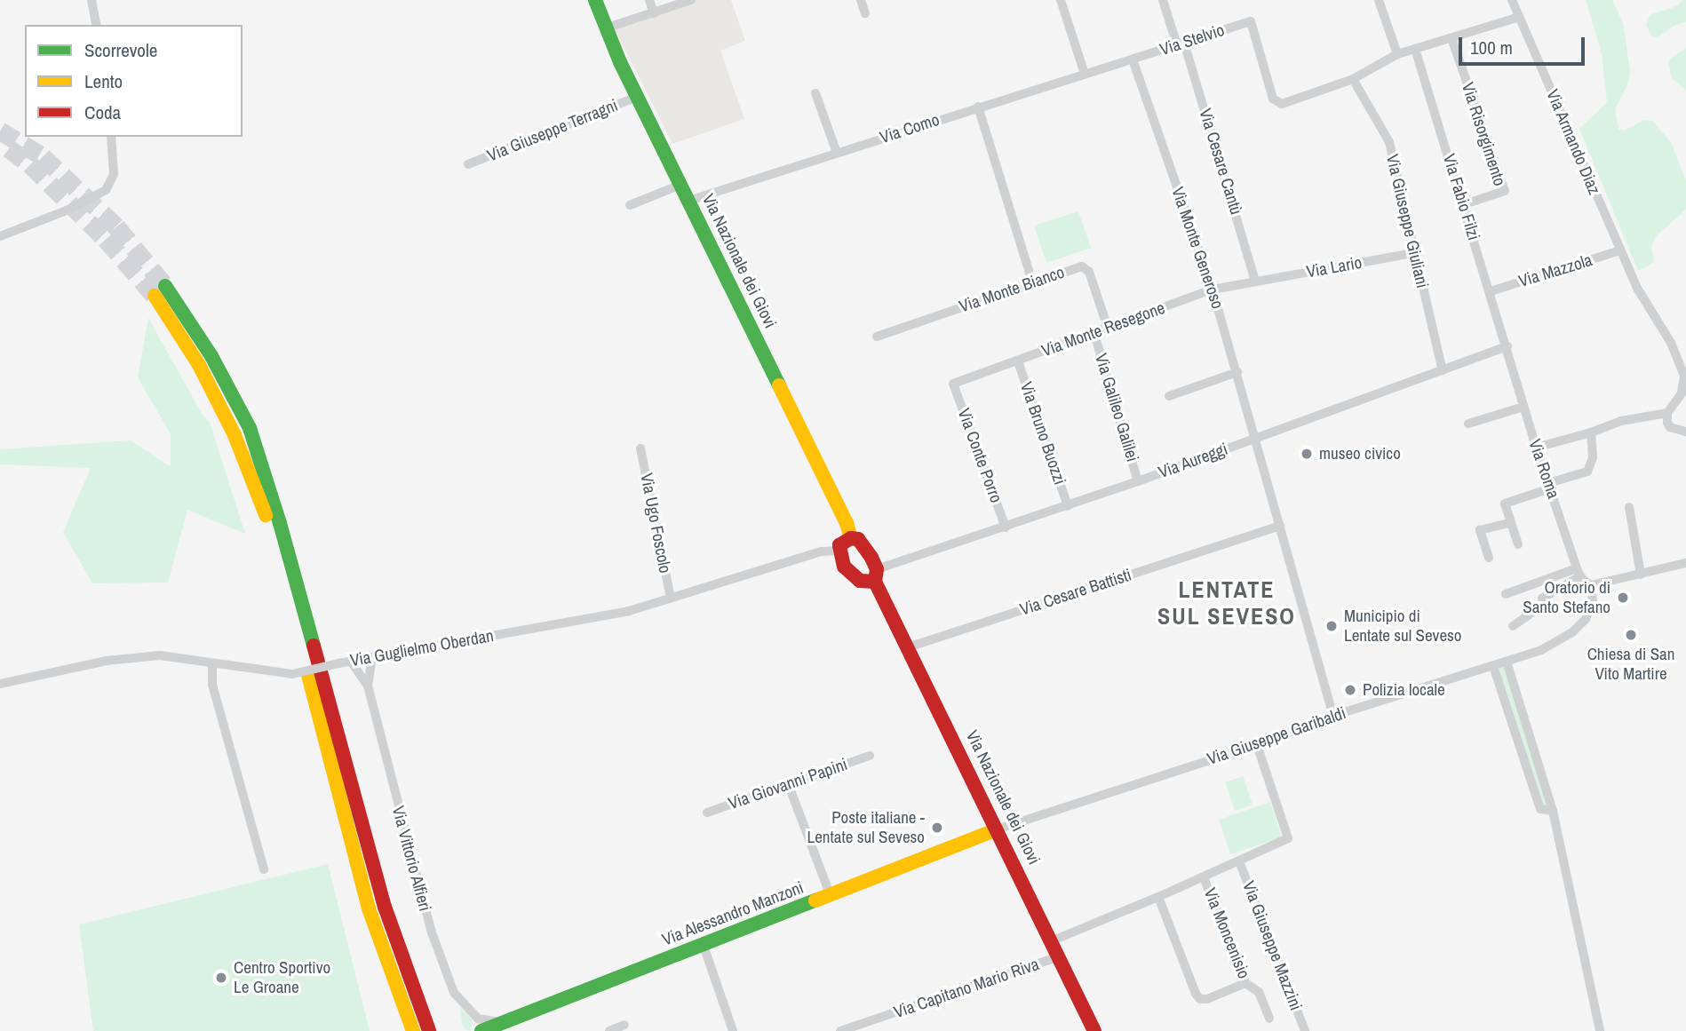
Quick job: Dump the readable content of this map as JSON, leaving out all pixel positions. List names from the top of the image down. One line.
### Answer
{"streets":{"main road":["Via Nazionale dei Giovi","Via Alessandro Manzoni"],"street":["Via Stelvio","Via Como","Via Giuseppe Terragni","Via Risorgimento","Via Armando Diaz","Via Cesare Cantù","Via Fabio Filzi","Via Giuseppe Giuliani","Via Monte Generoso","Via Lario","Via Mazzola","Via Monte Bianco","Via Monte Resegone","Via Galileo Galilei","Via Bruno Buozzi","Via Conte Porro","Via Aureggi","Via Roma","Via Ugo Foscolo","Via Cesare Battisti","Via Guglielmo Oberdan","Via Giuseppe Garibaldi","Via Giovanni Papini","Via Vittorio Alfieri","Via Moncenisio","Via Giuseppe Mazzini","Via Capitano Mario Riva"]},"crossings":[["Via Stelvio","Via Como"],["Via Stelvio","Via Cesare Cantù"],["Via Stelvio","Via Giuseppe Giuliani"],["Via Stelvio","Via Monte Generoso"],["Via Como","Via Monte Generoso"],["Via Como","Via Nazionale dei Giovi"],["Via Giuseppe Terragni","Via Nazionale dei Giovi"],["Via Risorgimento","Via Fabio Filzi"],["Via Armando Diaz","Via Mazzola"],["Via Cesare Cantù","Via Lario"],["Via Cesare Cantù","Via Monte Resegone"],["Via Fabio Filzi","Via Mazzola"],["Via Fabio Filzi","Via Aureggi"],["Via Fabio Filzi","Via Roma"],["Via Giuseppe Giuliani","Via Lario"],["Via Giuseppe Giuliani","Via Aureggi"],["Via Monte Generoso","Via Monte Resegone"],["Via Monte Generoso","Via Aureggi"],["Via Monte Generoso","Via Cesare Battisti"],["Via Monte Generoso","Via Giuseppe Garibaldi"],["Via Nazionale dei Giovi","Via Aureggi"],["Via Nazionale dei Giovi","Via Cesare Battisti"],["Via Nazionale dei Giovi","Via Giuseppe Garibaldi"],["Via Nazionale dei Giovi","Via Alessandro Manzoni"],["Via Nazionale dei Giovi","Via Capitano Mario Riva"],["Via Lario","Via Monte Resegone"],["Via Monte Bianco","Via Monte Resegone"],["Via Monte Resegone","Via Galileo Galilei"],["Via Monte Resegone","Via Bruno Buozzi"],["Via Monte Resegone","Via Conte Porro"],["Via Galileo Galilei","Via Aureggi"],["Via Bruno Buozzi","Via Aureggi"],["Via Conte Porro","Via Aureggi"],["Via Aureggi","Via Roma"],["Via Ugo Foscolo","Via Guglielmo Oberdan"],["Via Guglielmo Oberdan","Via Vittorio Alfieri"],["Via Giuseppe Garibaldi","Via Alessandro Manzoni"],["Via Vittorio Alfieri","Via Alessandro Manzoni"]],"districts":["LENTATE SUL SEVESO"],"places":["museo civico","Oratorio di Santo Stefano","Municipio di Lentate sul Seveso","Chiesa di San Vito Martire","Polizia locale","Poste italiane - Lentate sul Seveso","Centro Sportivo Le Groane"],"legend":["Scorrevole","Lento","Coda"],"scale_bar":"100 m"}
